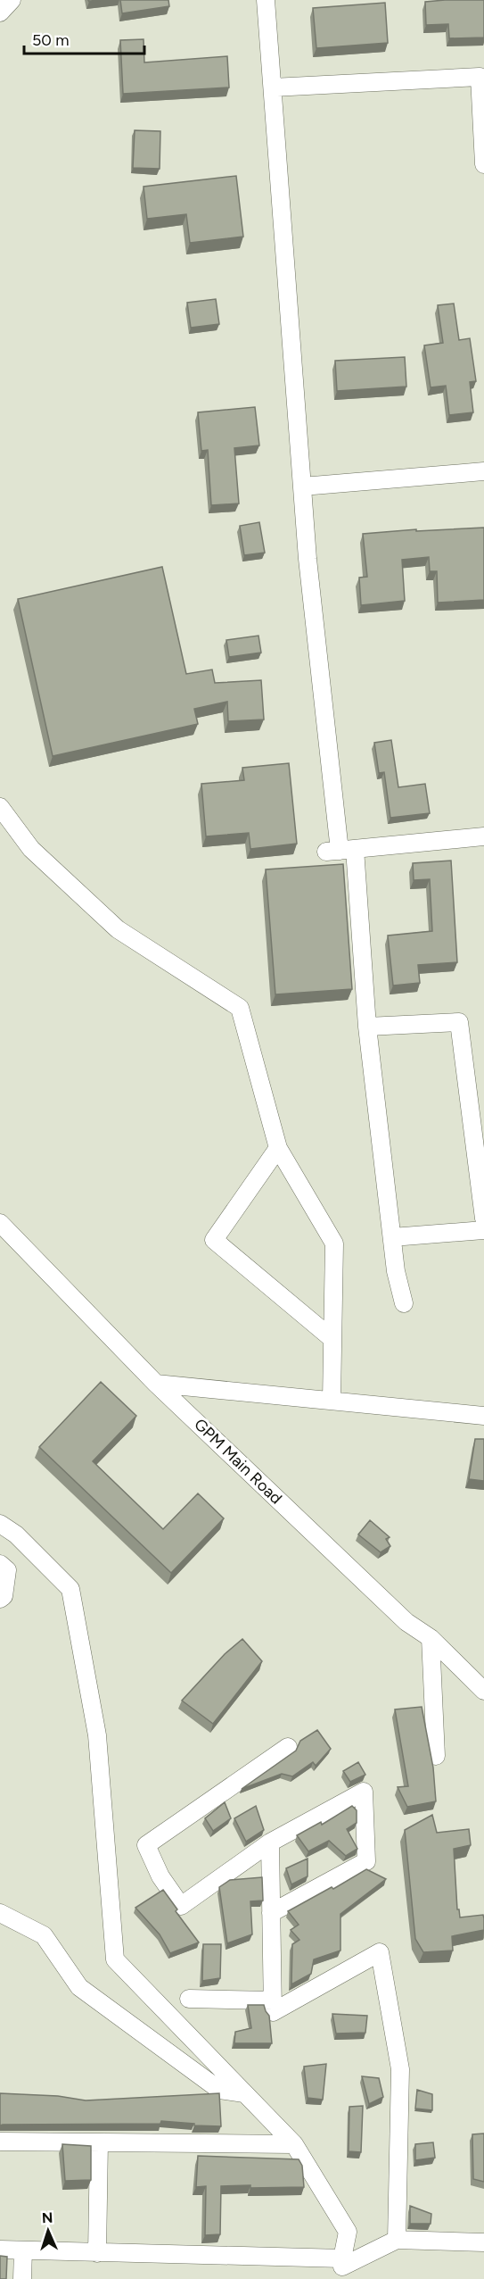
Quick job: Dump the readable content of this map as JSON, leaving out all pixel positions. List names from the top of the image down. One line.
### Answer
{"streets":{"street":["GPM Main Road"]},"scale_bar":"50 m","north":"top"}
